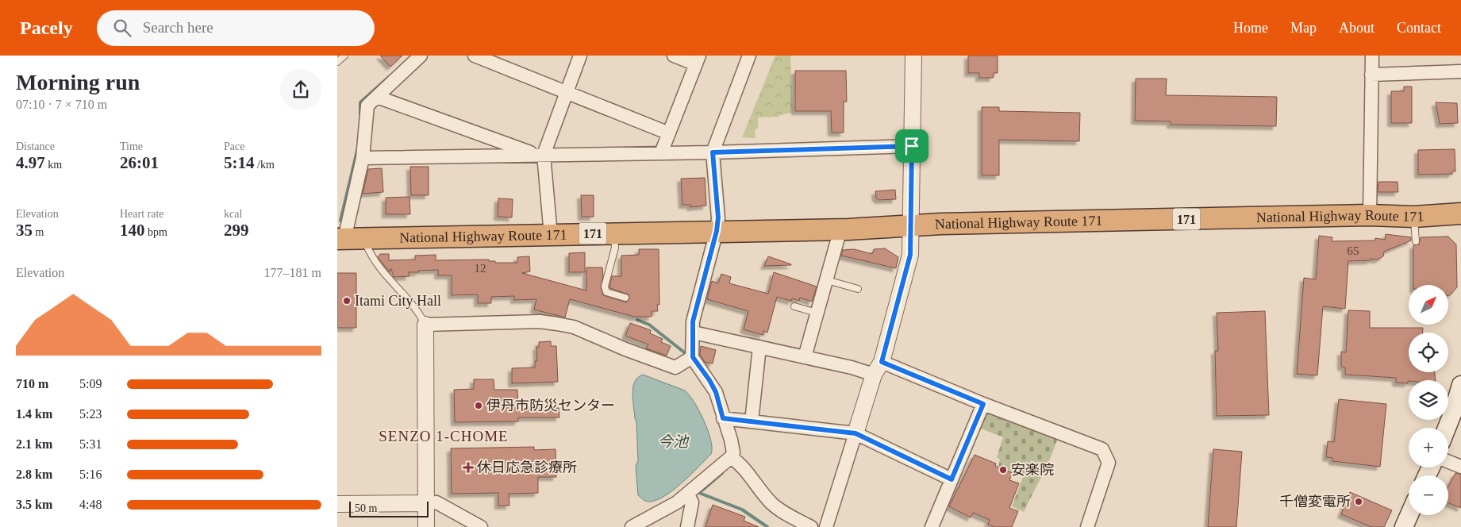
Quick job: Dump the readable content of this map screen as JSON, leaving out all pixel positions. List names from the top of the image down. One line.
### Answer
{"streets":{"highway":["National Highway Route 171","171"]},"districts":["SENZO 1-CHOME"],"water":["今池"],"places":{"other":["Itami City Hall","伊丹市防災センター","安楽院","千僧変電所"],"health":["休日応急診療所"]},"house_numbers":["65","12"],"scale_bar":"50 m","north":"top right","page":{"header":"Pacely","search":"Search here","nav":["Home","Map","About","Contact"],"heading":["Morning run","07:10 · 7 × 710 m"],"stats":[["Distance","4.97 km"],["Time","26:01"],["Pace","5:14 /km"],["Elevation","35 m"],["Heart rate","140 bpm"],["kcal","299"]],"chart":["Elevation","177–181 m"],"map_buttons":["+","−"],"list":[{"name":"710 m","note":"5:09"},{"name":"1.4 km","note":"5:23"},{"name":"2.1 km","note":"5:31"},{"name":"2.8 km","note":"5:16"},{"name":"3.5 km","note":"4:48"}],"scale":"50 m"}}
